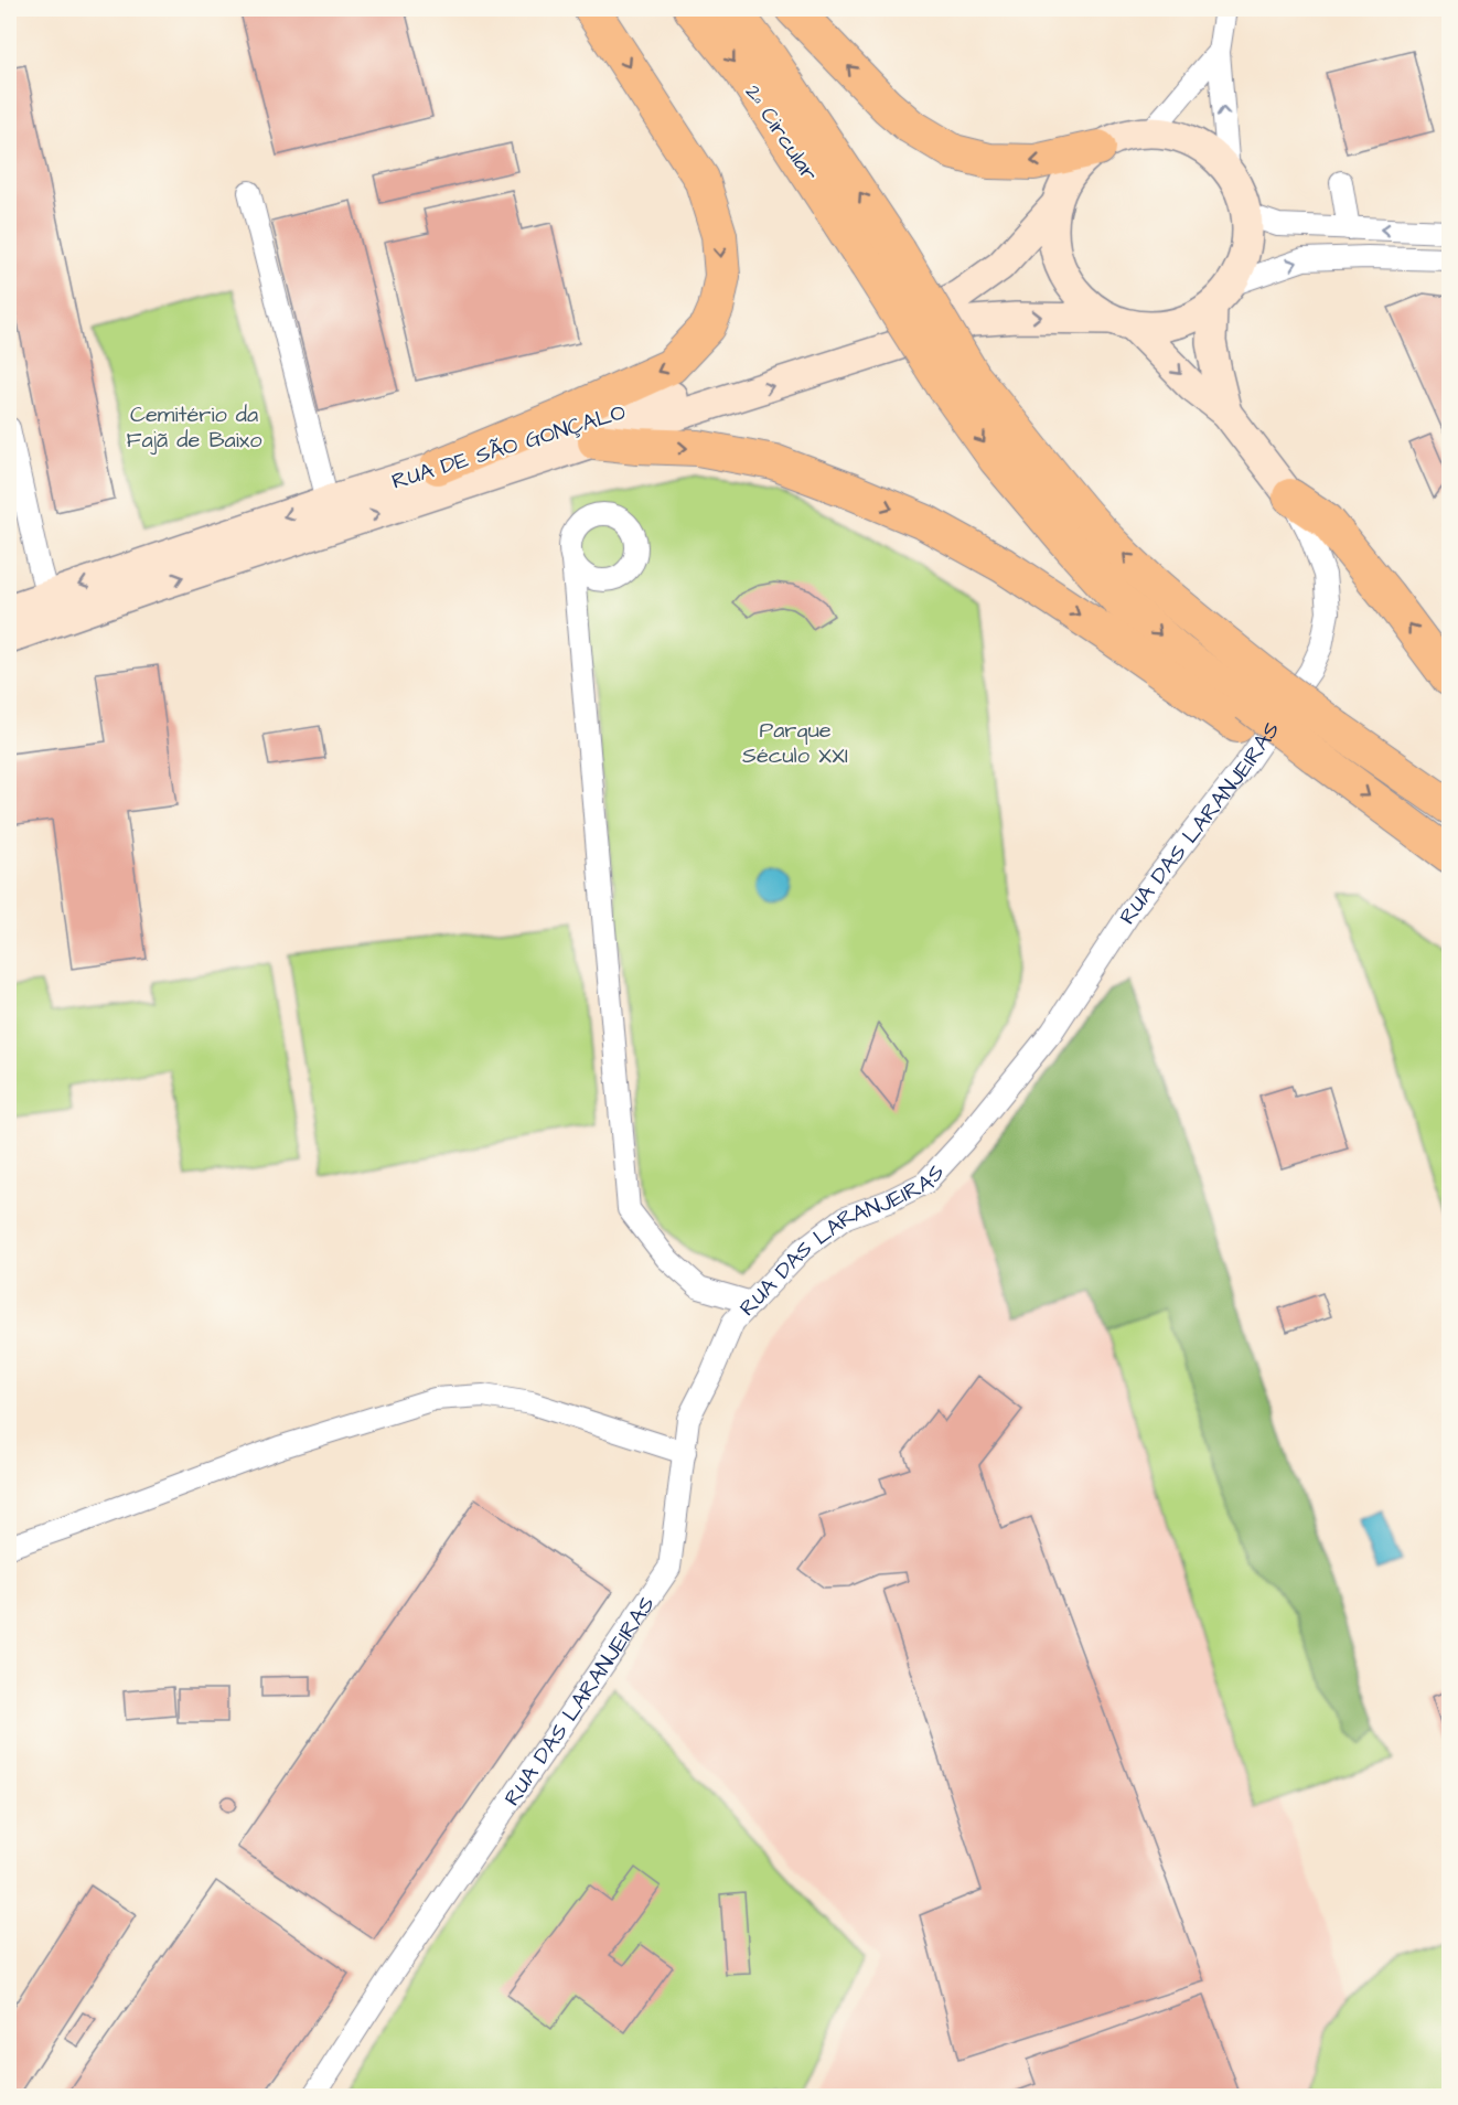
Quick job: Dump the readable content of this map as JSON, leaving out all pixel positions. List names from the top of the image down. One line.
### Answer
{"streets":{"highway":["2ª Circular"],"main road":["RUA DE SÃO GONÇALO","RUA DAS LARANJEIRAS"]},"crossings":[["RUA DE SÃO GONÇALO","RUA DAS LARANJEIRAS"]],"parks":["Cemitério da Fajã de Baixo","Parque Século XXI"]}
